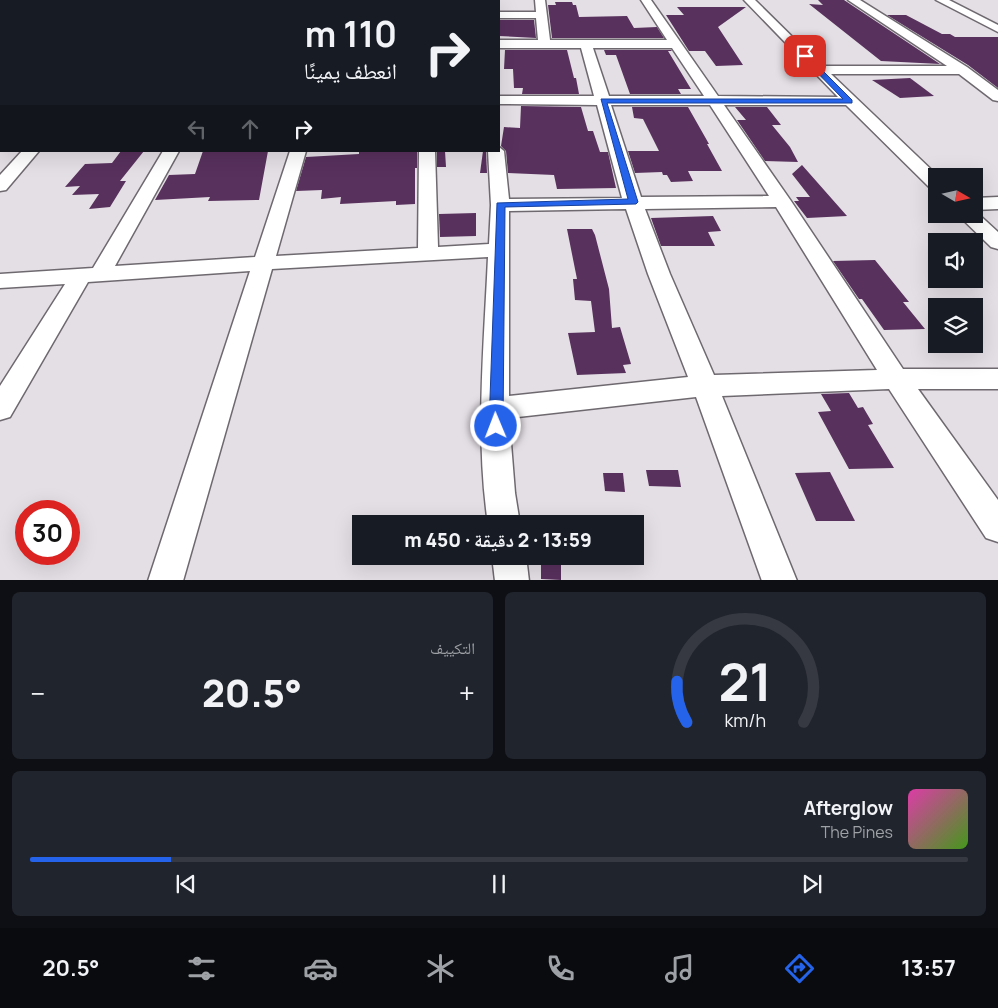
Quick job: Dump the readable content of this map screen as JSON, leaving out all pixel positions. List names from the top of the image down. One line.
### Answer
{"north":"right","page":{"turn":["110 m","انعطف يمينًا"],"limit":"30","trip":"13:59 · 2 دقيقة · 450 m","tile":"التكييف","heat":["−","20.5°","+"],"song":["Afterglow","The Pines"],"tabs":["13:57","20.5°"],"gauge":["21","km/h"]}}
